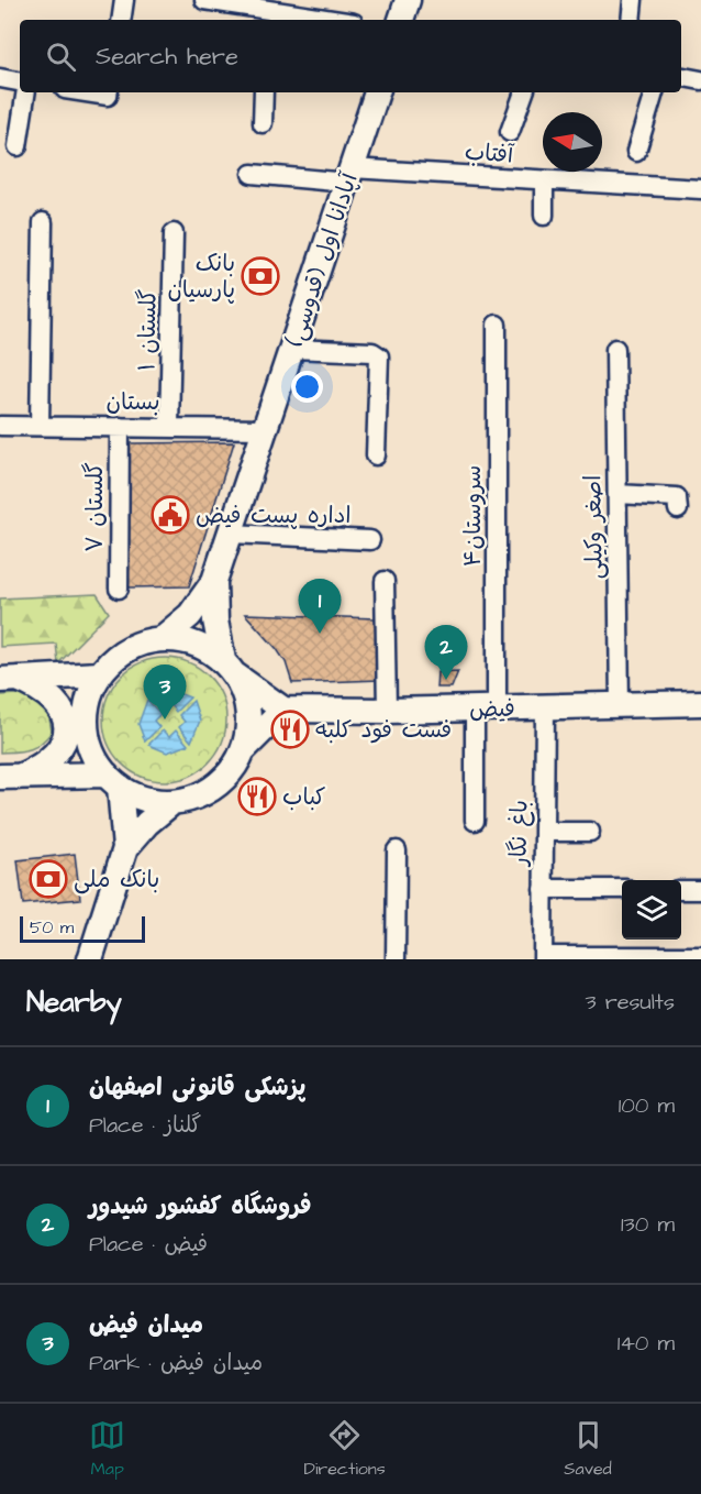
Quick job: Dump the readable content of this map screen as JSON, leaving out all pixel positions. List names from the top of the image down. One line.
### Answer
{"streets":{"main road":["آپادانا اول (قدوسی)","فیض"],"street":["آفتاب","گلستان ۱","بستان","گلستان ۷","سروستان۴","اصغر وکیلی","باغ نگار"]},"crossings":[["آفتاب","آپادانا اول (قدوسی)"],["آپادانا اول (قدوسی)","بستان"],["گلستان ۱","بستان"],["بستان","گلستان ۷"],["سروستان۴","فیض"],["اصغر وکیلی","فیض"],["فیض","باغ نگار"]],"places":{"bank":["بانک پارسیان","بانک ملی"],"public building":["اداره پست فیض"],"restaurant":["فست فود کلبه","کباب"]},"scale_bar":"50 m","north":"left","page":{"search":"Search here","pins":["1","2","3"],"scale":"50 m","heading":["Nearby","3 results"],"list":[{"mark":"1","name":"پزشکی قانونی اصفهان","note":"Place · گلناز","value":"100 m"},{"mark":"2","name":"فروشگاه کفشور شیدور","note":"Place · فیض","value":"130 m"},{"mark":"3","name":"میدان فیض","note":"Park · میدان فیض","value":"140 m"}],"nav":["Map","Directions","Saved"]}}
